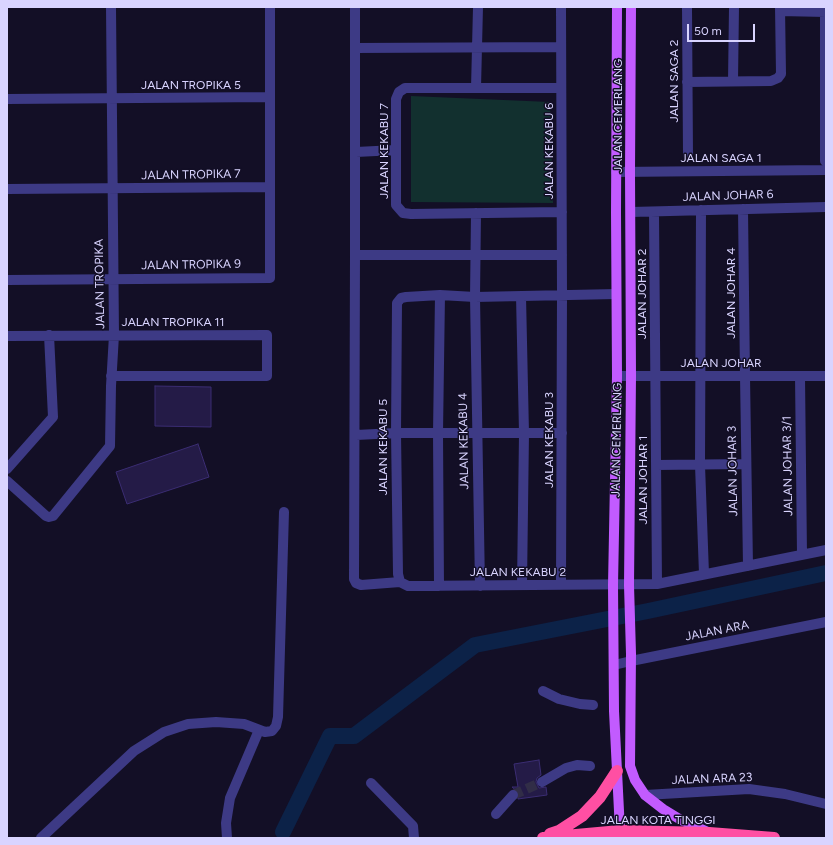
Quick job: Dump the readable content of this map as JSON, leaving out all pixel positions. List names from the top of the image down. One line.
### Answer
{"streets":{"highway":["JALAN KOTA TINGGI"],"main road":["JALAN CEMERLANG"],"street":["JALAN SAGA 2","JALAN TROPIKA 5","JALAN KEKABU 7","JALAN KEKABU 6","JALAN SAGA 1","JALAN TROPIKA 7","JALAN JOHAR 6","JALAN TROPIKA 9","JALAN TROPIKA","JALAN JOHAR 4","JALAN JOHAR 2","JALAN TROPIKA 11","JALAN JOHAR","JALAN KEKABU 3","JALAN KEKABU 4","JALAN KEKABU 5","JALAN JOHAR 3/1","JALAN JOHAR 3","JALAN JOHAR 1","JALAN KEKABU 2","JALAN ARA","JALAN ARA 23"]},"crossings":[["JALAN TROPIKA 5","JALAN TROPIKA"],["JALAN CEMERLANG","JALAN SAGA 1"],["JALAN CEMERLANG","JALAN JOHAR 6"],["JALAN CEMERLANG","JALAN JOHAR"],["JALAN CEMERLANG","JALAN KEKABU 2"],["JALAN CEMERLANG","JALAN ARA"],["JALAN CEMERLANG","JALAN ARA 23"],["JALAN CEMERLANG","JALAN KOTA TINGGI"],["JALAN KEKABU 7","JALAN KEKABU 6"],["JALAN KEKABU 7","JALAN KEKABU 4"],["JALAN KEKABU 6","JALAN KEKABU 3"],["JALAN TROPIKA 7","JALAN TROPIKA 9"],["JALAN TROPIKA 7","JALAN TROPIKA"],["JALAN JOHAR 6","JALAN JOHAR 4"],["JALAN JOHAR 6","JALAN JOHAR 2"],["JALAN TROPIKA 9","JALAN TROPIKA"],["JALAN TROPIKA","JALAN TROPIKA 11"],["JALAN JOHAR 4","JALAN JOHAR"],["JALAN JOHAR 4","JALAN JOHAR 3"],["JALAN JOHAR 2","JALAN JOHAR"],["JALAN JOHAR 2","JALAN JOHAR 1"],["JALAN JOHAR","JALAN JOHAR 3/1"],["JALAN JOHAR","JALAN JOHAR 3"],["JALAN JOHAR","JALAN JOHAR 1"],["JALAN KEKABU 3","JALAN KEKABU 2"],["JALAN KEKABU 4","JALAN KEKABU 2"],["JALAN KEKABU 5","JALAN KEKABU 2"]],"scale_bar":"50 m"}
